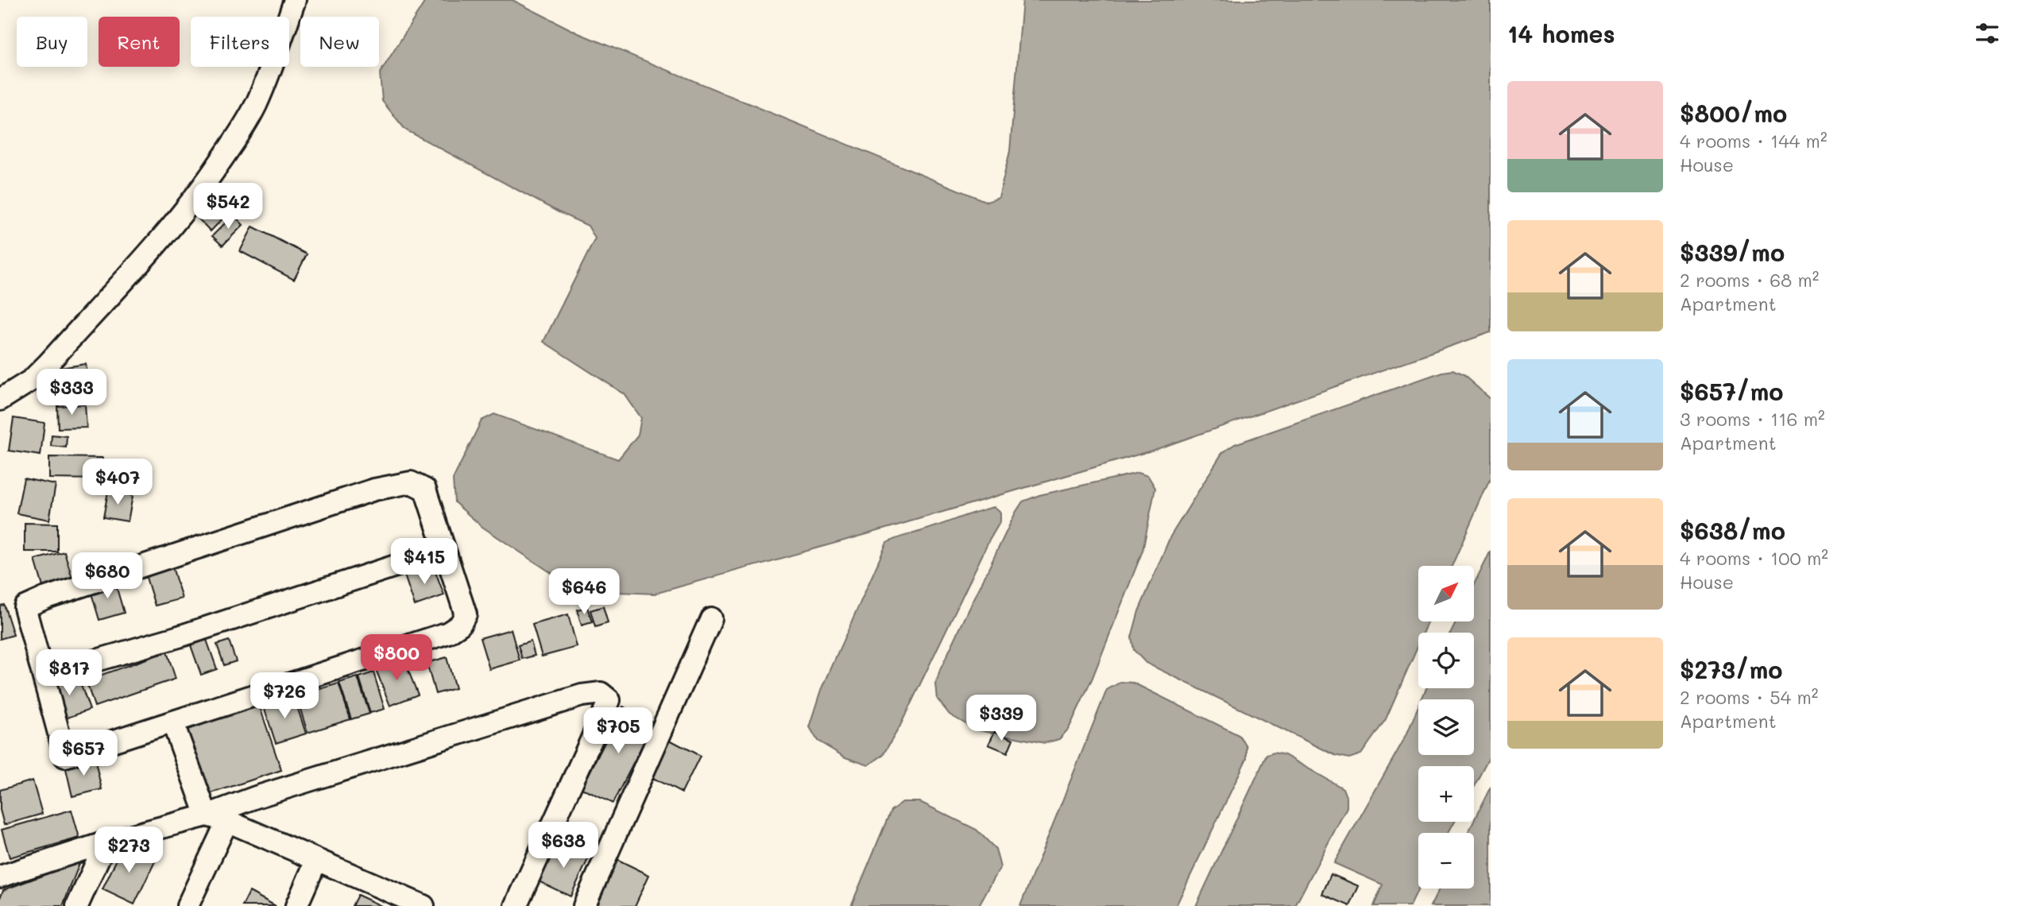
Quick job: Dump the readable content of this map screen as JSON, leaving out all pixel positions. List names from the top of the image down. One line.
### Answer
{"north":"top right","page":{"heading":"14 homes","chip":["Buy","Rent","Filters","New"],"list":[{"name":"$800/mo","note":"4 rooms · 144 m² · House"},{"name":"$339/mo","note":"2 rooms · 68 m² · Apartment"},{"name":"$657/mo","note":"3 rooms · 116 m² · Apartment"},{"name":"$638/mo","note":"4 rooms · 100 m² · House"},{"name":"$273/mo","note":"2 rooms · 54 m² · Apartment"}],"price":["$542","$333","$407","$415","$680","$646","$800","$817","$726","$339","$705","$657","$638","$273"],"map_buttons":["+","−"]}}
